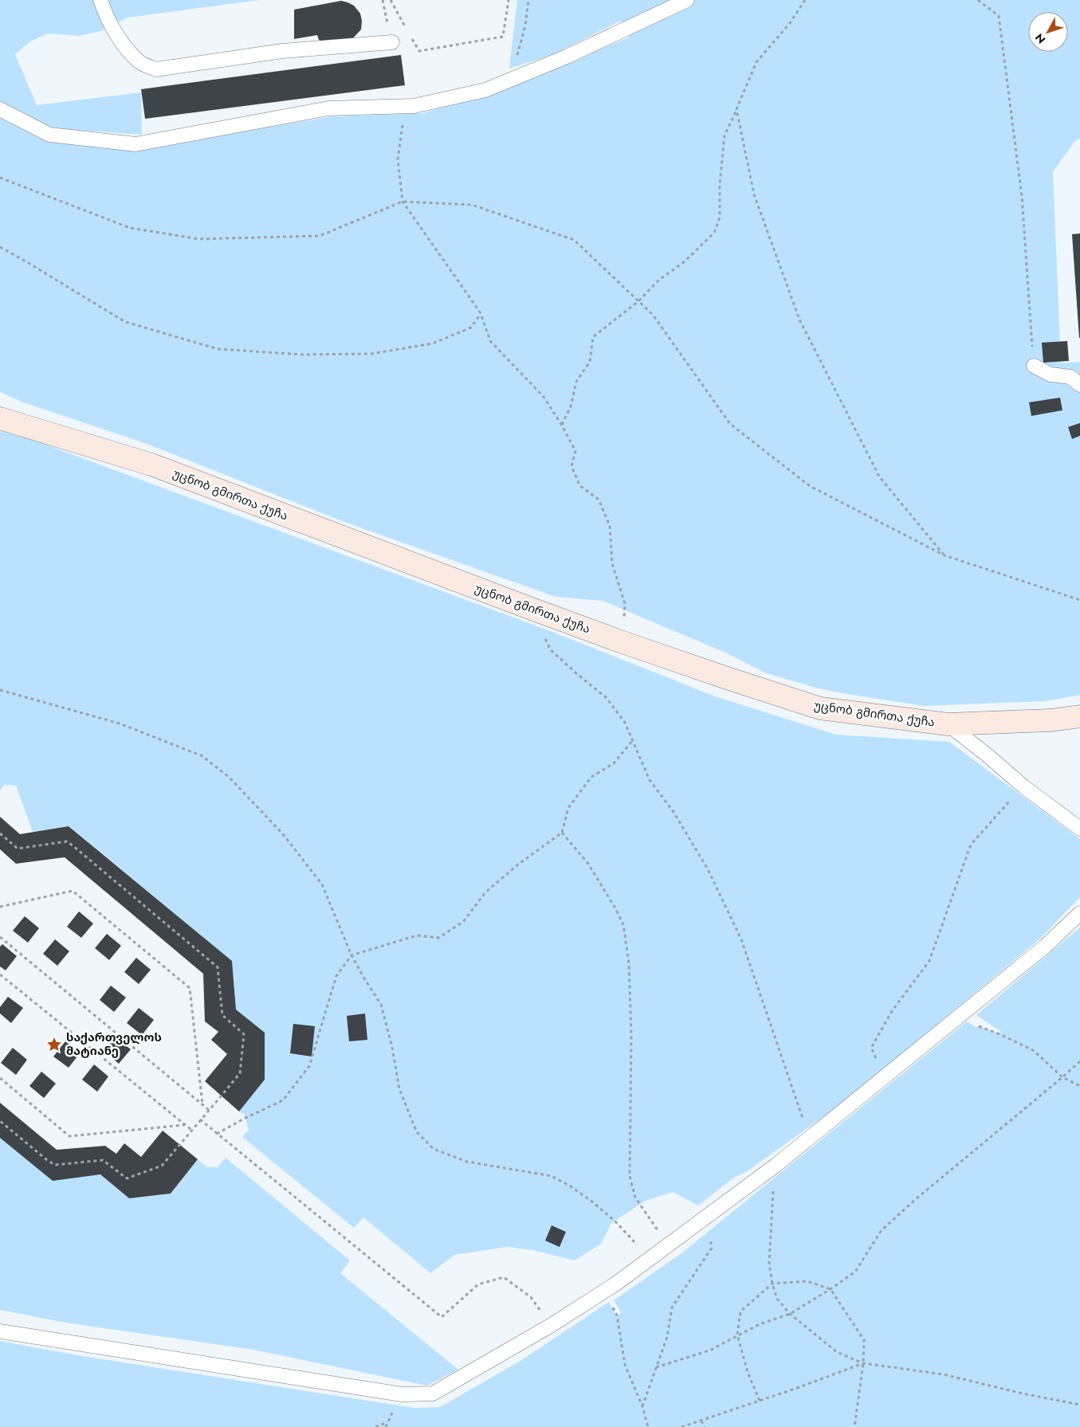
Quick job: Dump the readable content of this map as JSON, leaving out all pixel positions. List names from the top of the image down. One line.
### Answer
{"streets":{"main road":["უცნობ გმირთა ქუჩა"]},"places":{"place":["საქართველოს მატიანე"]},"north":"bottom left"}
